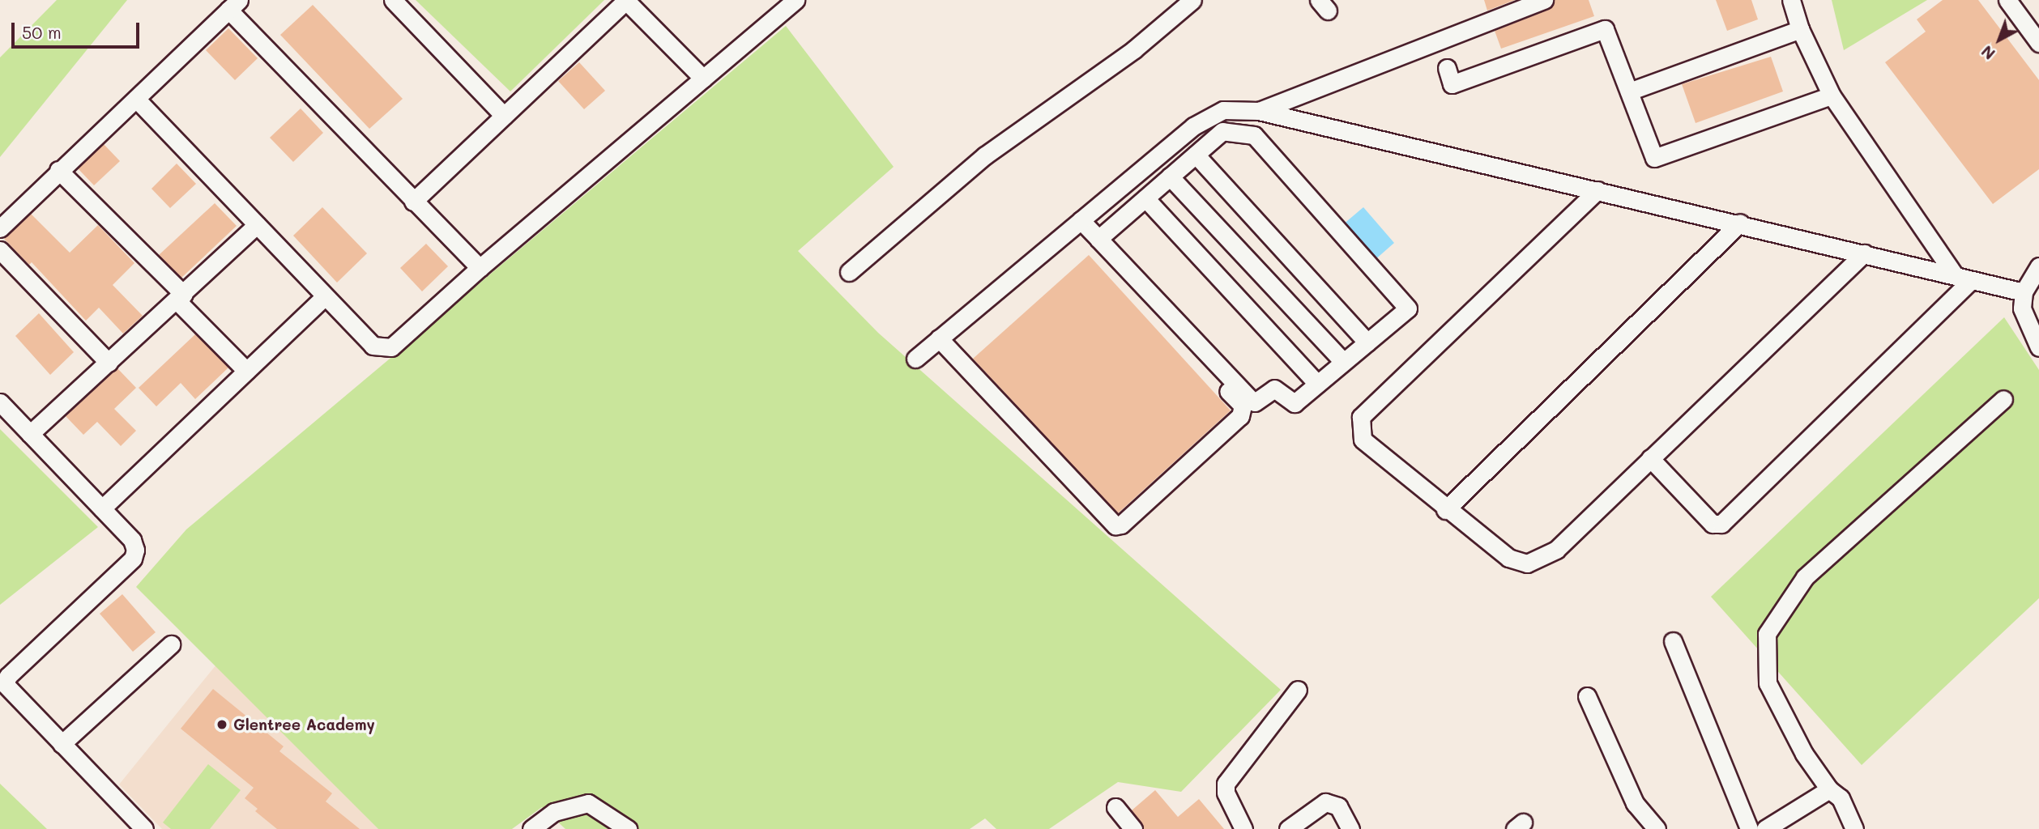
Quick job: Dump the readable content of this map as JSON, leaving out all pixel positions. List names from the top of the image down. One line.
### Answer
{"places":["Glentree Academy"],"scale_bar":"50 m","north":"bottom left"}
